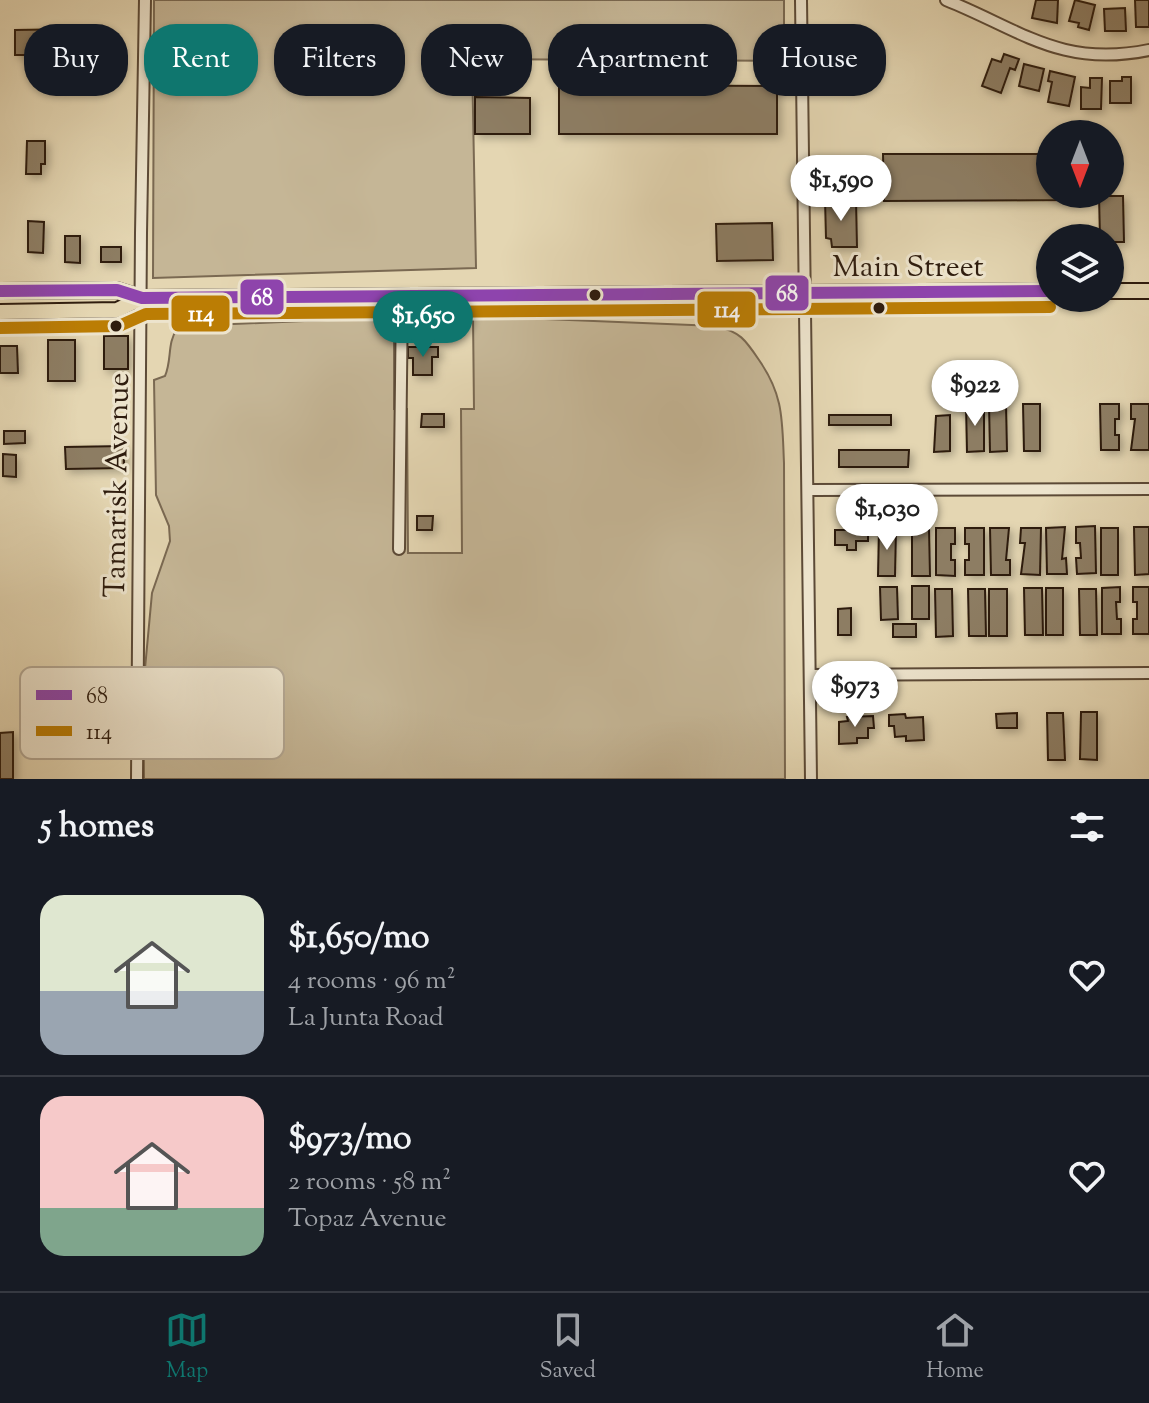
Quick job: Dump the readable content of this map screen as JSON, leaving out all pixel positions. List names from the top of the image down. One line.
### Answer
{"streets":{"main road":["Main Street"],"street":["Tamarisk Avenue"]},"crossings":[["Main Street","Tamarisk Avenue"]],"lines":["transit line 68","transit line 114"],"legend":["68","114"],"north":"bottom","page":{"chip":["Buy","Rent","Filters","New","Apartment","House"],"price":["$1,590","$1,650","$922","$1,030","$973"],"heading":"5 homes","list":[{"name":"$1,650/mo","note":"4 rooms · 96 m² · La Junta Road"},{"name":"$973/mo","note":"2 rooms · 58 m² · Topaz Avenue"}],"tabs":["Map","Saved","Home"]}}
